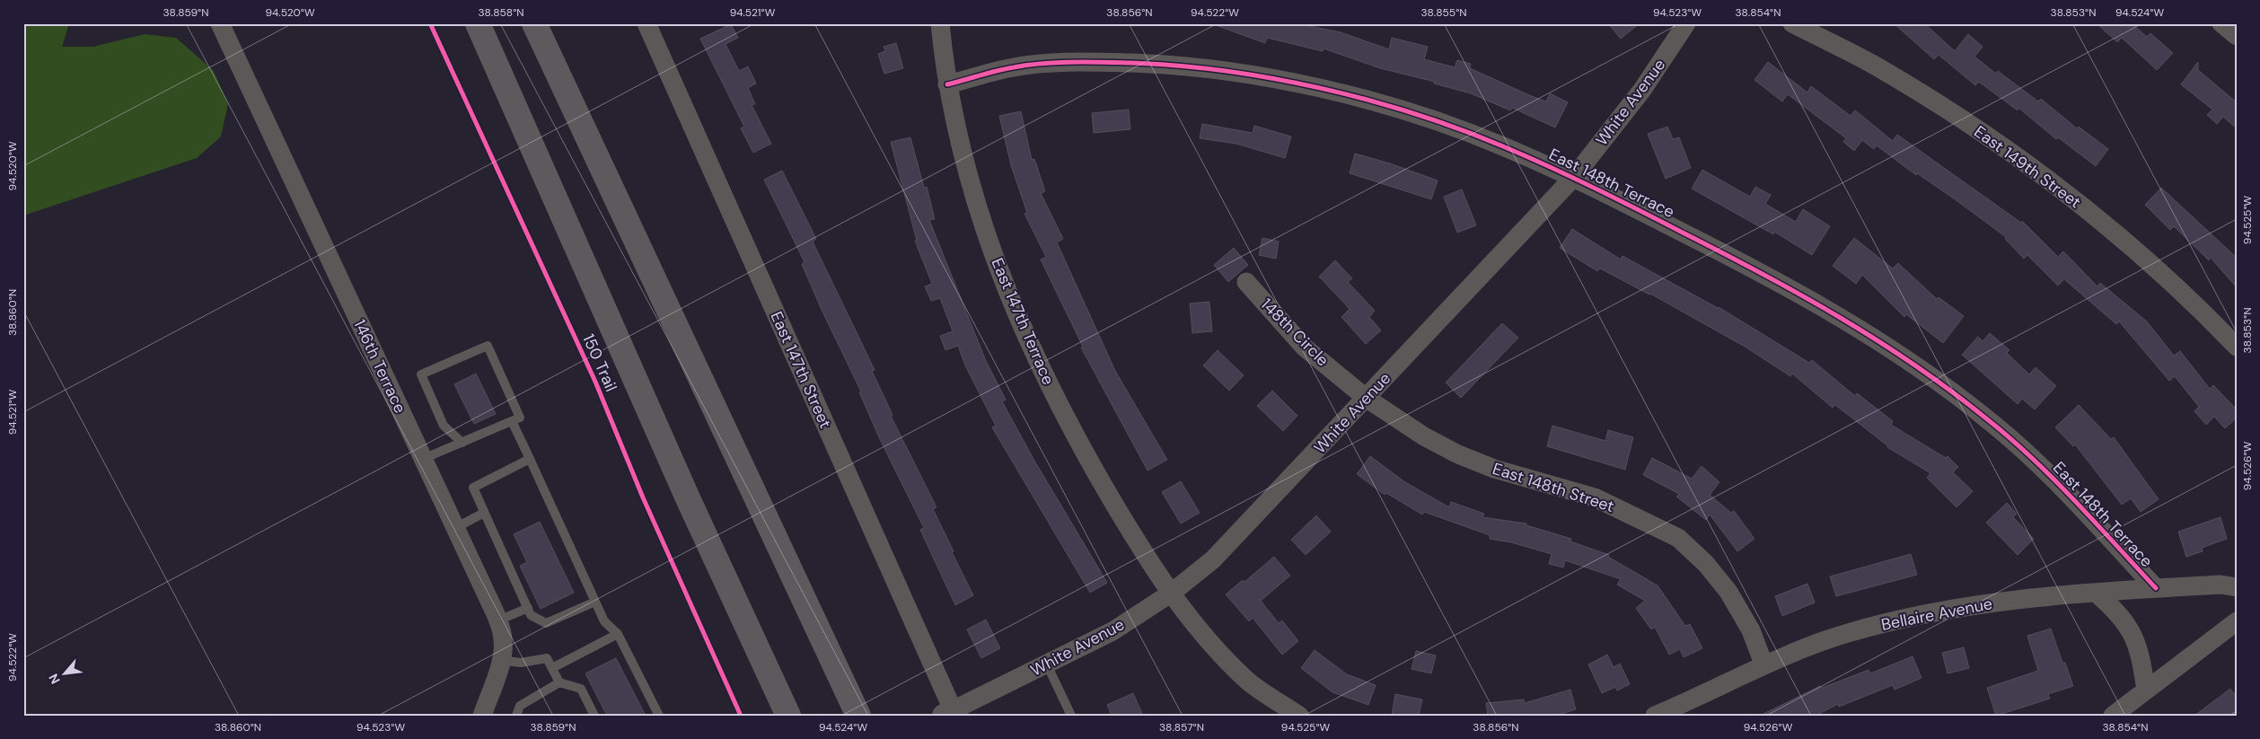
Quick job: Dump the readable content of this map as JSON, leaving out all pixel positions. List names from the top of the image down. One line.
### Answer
{"streets":{"street":["White Avenue","East 149th Street","East 148th Terrace","East 147th Terrace","148th Circle","146th Terrace","East 147th Street","East 148th Street","Bellaire Avenue"],"cycle path":["150 Trail"]},"crossings":[["White Avenue","East 148th Terrace"],["White Avenue","East 147th Terrace"],["White Avenue","148th Circle"],["White Avenue","East 147th Street"],["White Avenue","East 148th Street"],["East 148th Terrace","East 147th Terrace"],["East 148th Terrace","Bellaire Avenue"],["148th Circle","East 148th Street"],["East 148th Street","Bellaire Avenue"]],"north":"bottom left","coordinates":["38.859°N","94.520°W","38.858°N","94.521°W","38.856°N","94.522°W","38.855°N","94.523°W","38.854°N","38.853°N","94.524°W","94.525°W","38.860°N","94.526°W","38.857°N"]}
